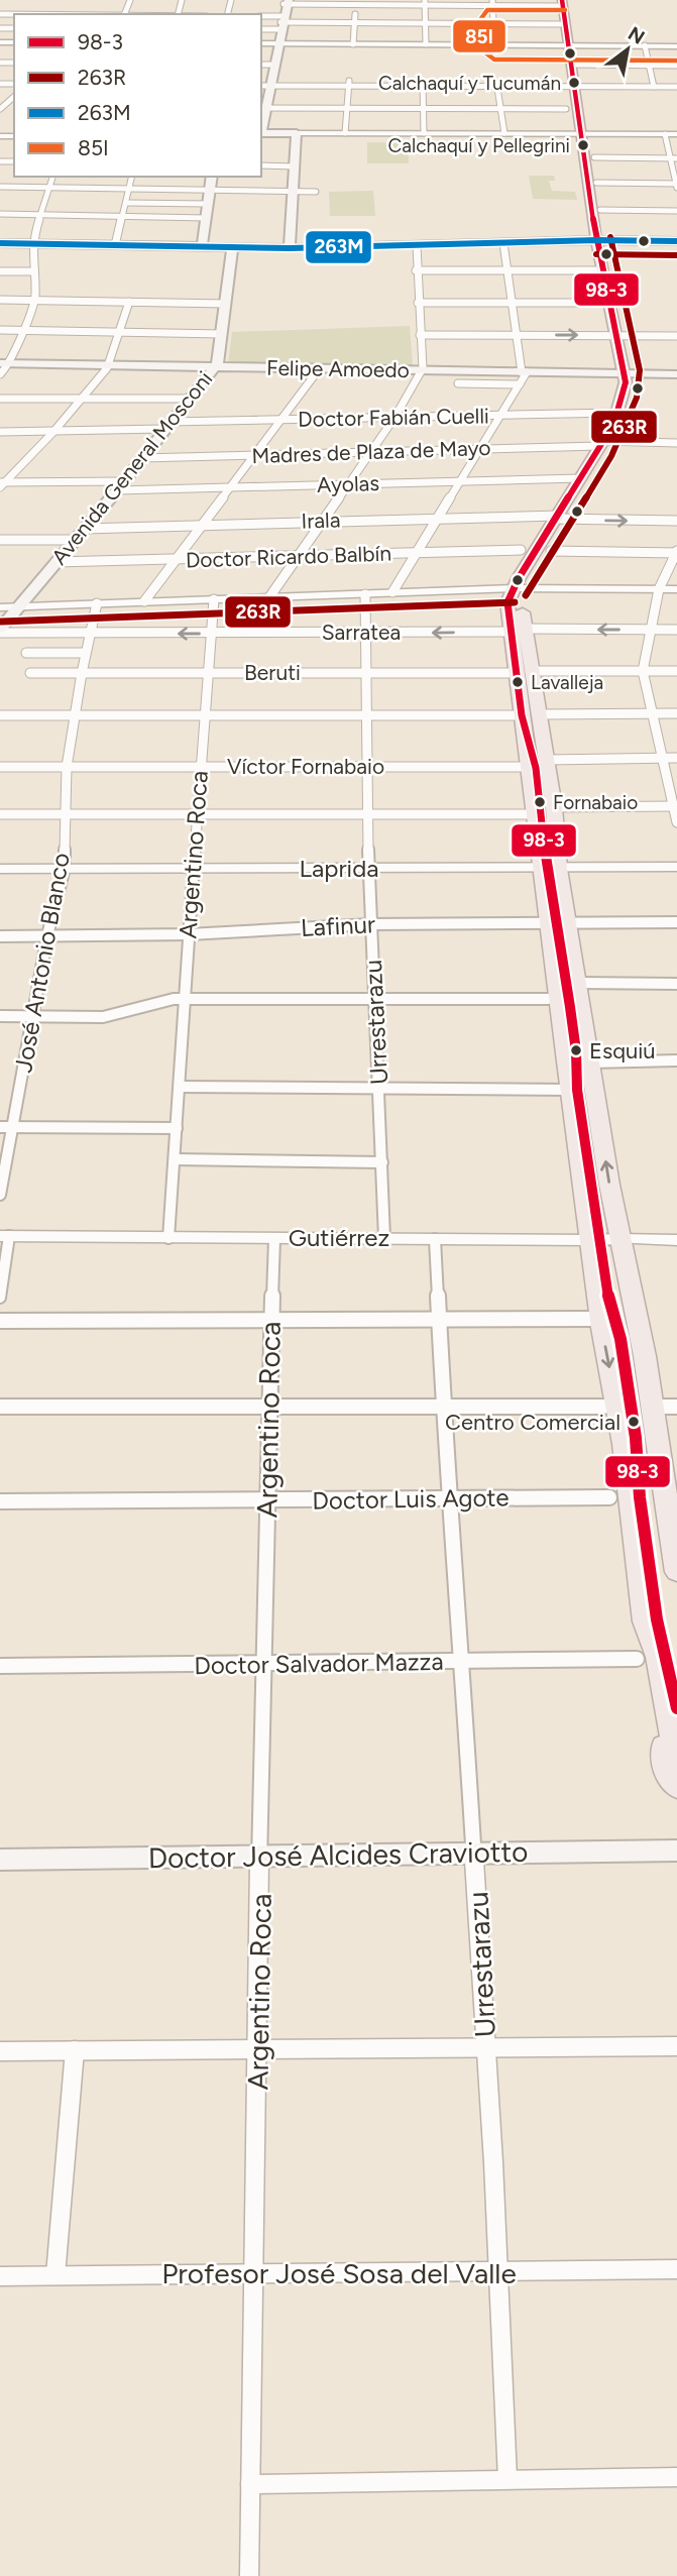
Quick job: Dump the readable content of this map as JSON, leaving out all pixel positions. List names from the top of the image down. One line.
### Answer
{"streets":{"main road":["Felipe Amoedo","Avenida General Mosconi","Doctor José Alcides Craviotto"],"street":["Doctor Fabián Cuelli","Madres de Plaza de Mayo","Ayolas","Irala","Doctor Ricardo Balbín","Sarratea","Beruti","Víctor Fornabaio","Argentino Roca","Laprida","Lafinur","José Antonio Blanco","Urrestarazu","Gutiérrez","Doctor Luis Agote","Doctor Salvador Mazza","Profesor José Sosa del Valle"]},"crossings":[["Felipe Amoedo","Avenida General Mosconi"],["Doctor Fabián Cuelli","Avenida General Mosconi"],["Madres de Plaza de Mayo","Avenida General Mosconi"],["Avenida General Mosconi","Ayolas"],["Avenida General Mosconi","Irala"],["Avenida General Mosconi","Doctor Ricardo Balbín"],["Avenida General Mosconi","Sarratea"],["Sarratea","Argentino Roca"],["Sarratea","José Antonio Blanco"],["Sarratea","Urrestarazu"],["Beruti","Argentino Roca"],["Beruti","José Antonio Blanco"],["Beruti","Urrestarazu"],["Víctor Fornabaio","Argentino Roca"],["Víctor Fornabaio","José Antonio Blanco"],["Víctor Fornabaio","Urrestarazu"],["Argentino Roca","Laprida"],["Argentino Roca","Lafinur"],["Argentino Roca","Gutiérrez"],["Argentino Roca","Doctor Luis Agote"],["Argentino Roca","Doctor Salvador Mazza"],["Argentino Roca","Doctor José Alcides Craviotto"],["Argentino Roca","Profesor José Sosa del Valle"],["Laprida","José Antonio Blanco"],["Laprida","Urrestarazu"],["Lafinur","José Antonio Blanco"],["Lafinur","Urrestarazu"],["Urrestarazu","Gutiérrez"],["Urrestarazu","Doctor Luis Agote"],["Urrestarazu","Doctor Salvador Mazza"],["Urrestarazu","Doctor José Alcides Craviotto"],["Urrestarazu","Profesor José Sosa del Valle"]],"places":["Calchaquí y Tucumán","Calchaquí y Pellegrini","Lavalleja","Fornabaio","Esquiú","Centro Comercial"],"lines":["transit line 98-3","transit line 85I","transit line 263R","transit line 263M"],"legend":["98-3","263R","263M","85I"],"north":"top right"}
